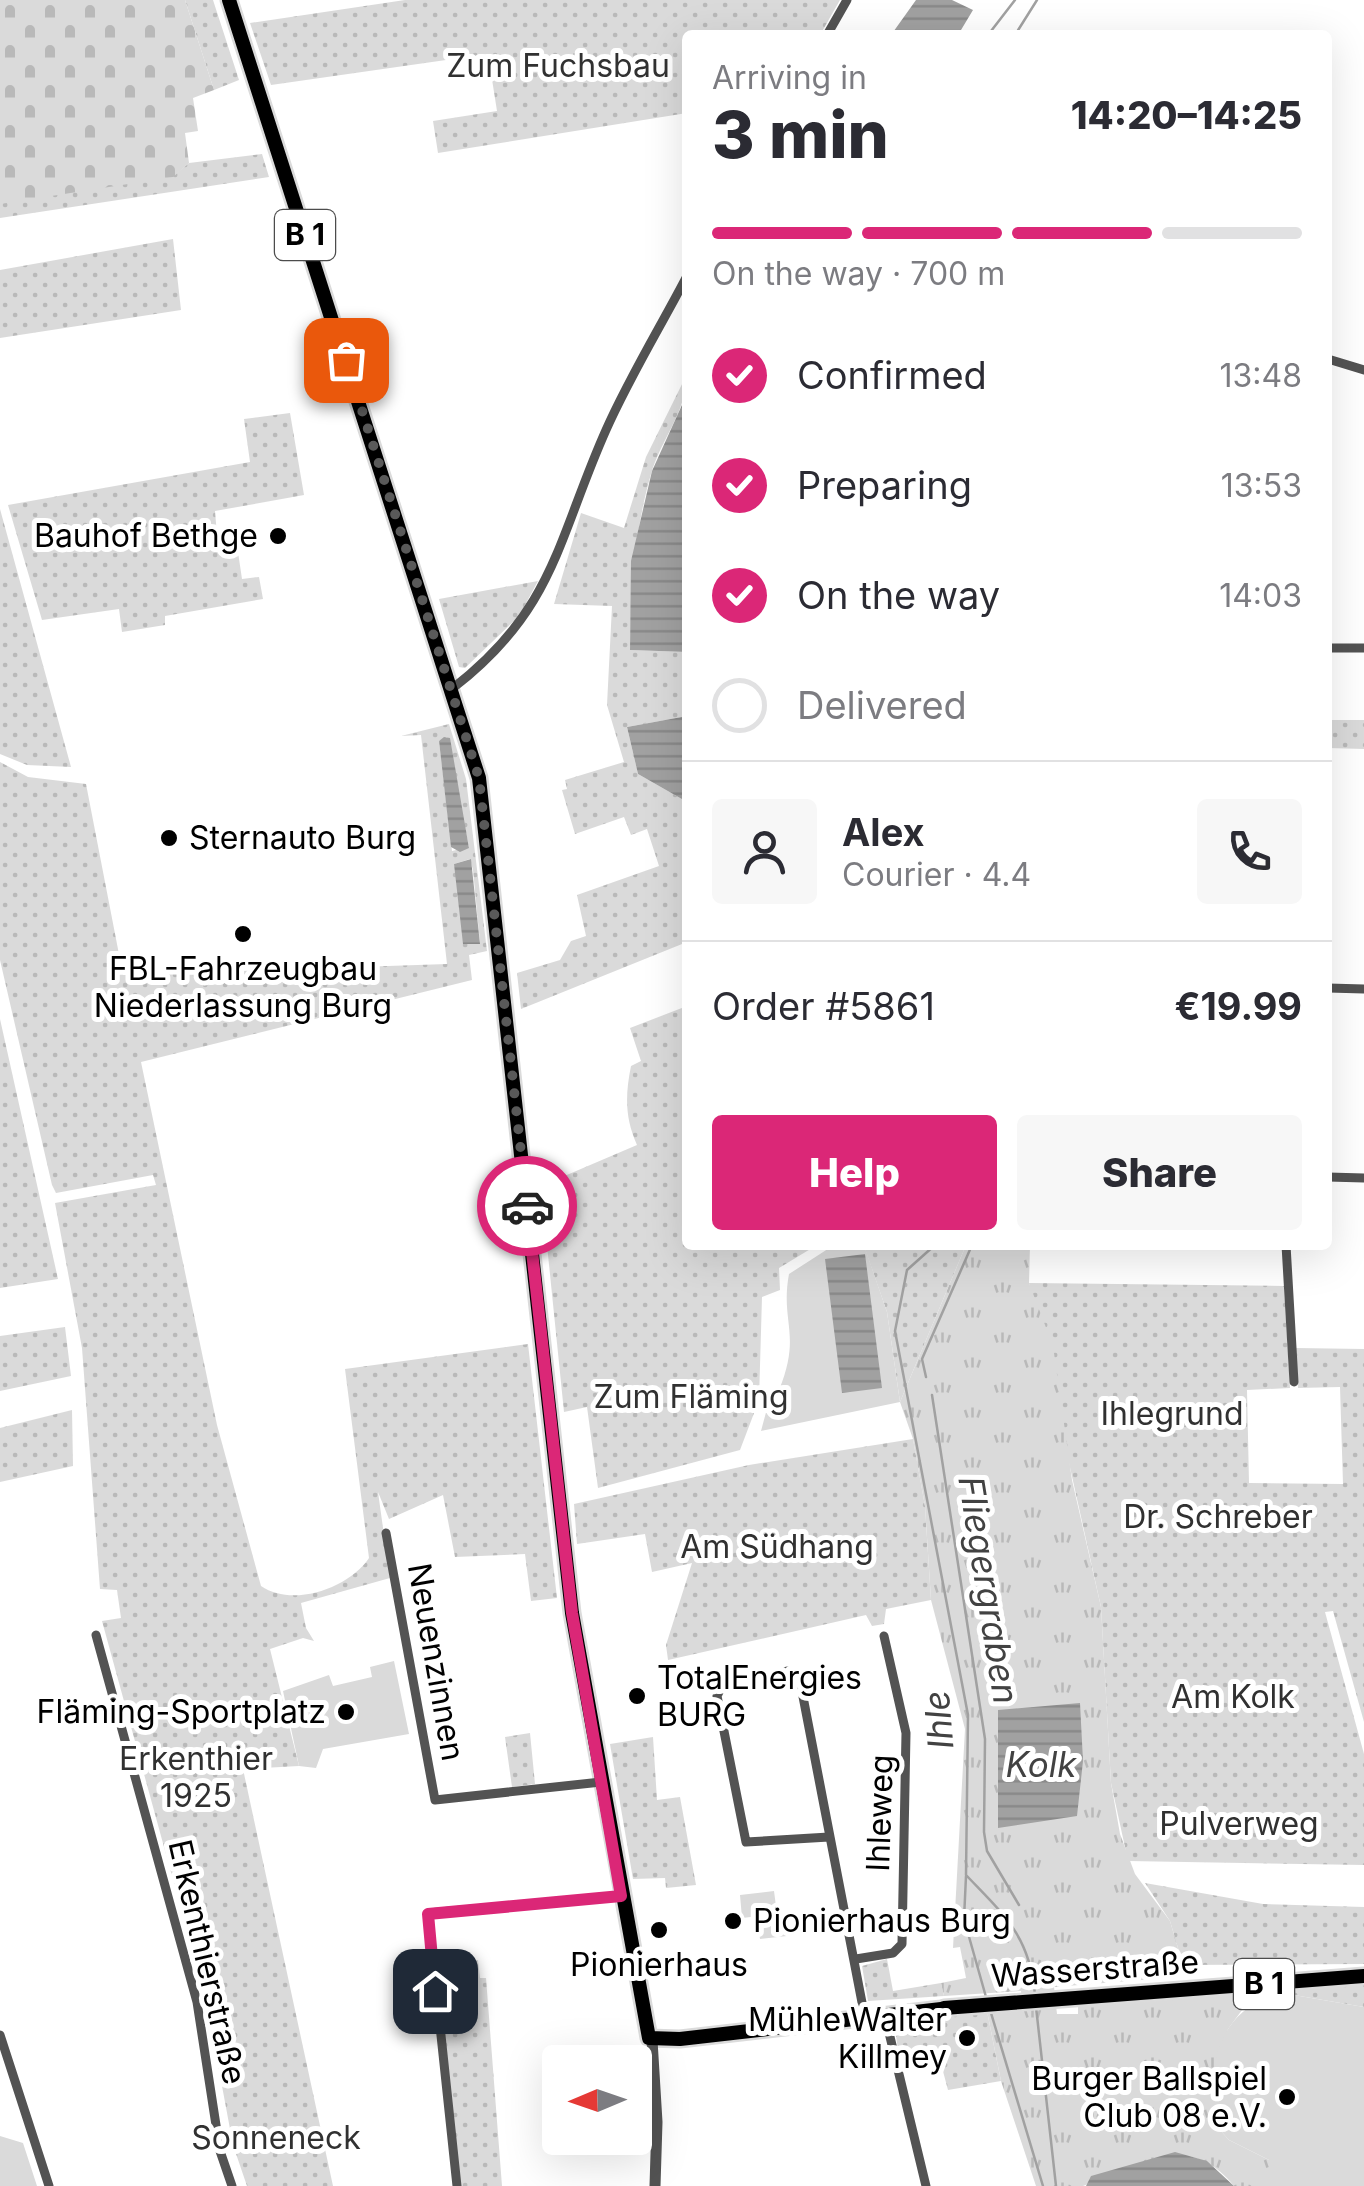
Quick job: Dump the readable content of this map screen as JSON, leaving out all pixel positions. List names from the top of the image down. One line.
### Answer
{"streets":{"main road":["B 1","Wasserstraße"],"street":["Neuenzinnen","Ihleweg","Erkenthierstraße"]},"crossings":[["B 1","Neuenzinnen"],["B 1","Wasserstraße"]],"water":["Fliegergraben","Ihle","Kolk"],"parks":["Zum Fuchsbau","Zum Fläming","Ihlegrund","Dr. Schreber","Am Südhang","Am Kolk","Erkenthier 1925","Pulverweg","Sonneneck"],"places":["Bauhof Bethge","Sternauto Burg","FBL-Fahrzeugbau Niederlassung Burg","TotalEnergies BURG","Fläming-Sportplatz","Pionierhaus Burg","Pionierhaus","Mühle Walter Killmey","Burger Ballspiel Club 08 e.V."],"north":"left","page":{"heading":["3 min","Arriving in","14:20–14:25"],"panel":["Alex","Courier · 4.4","Order #5861","€19.99"],"bar":"On the way · 700 m","list":[["Confirmed","13:48"],["Preparing","13:53"],["On the way","14:03"],"Delivered"],"buttons":["Help","Share"]}}
